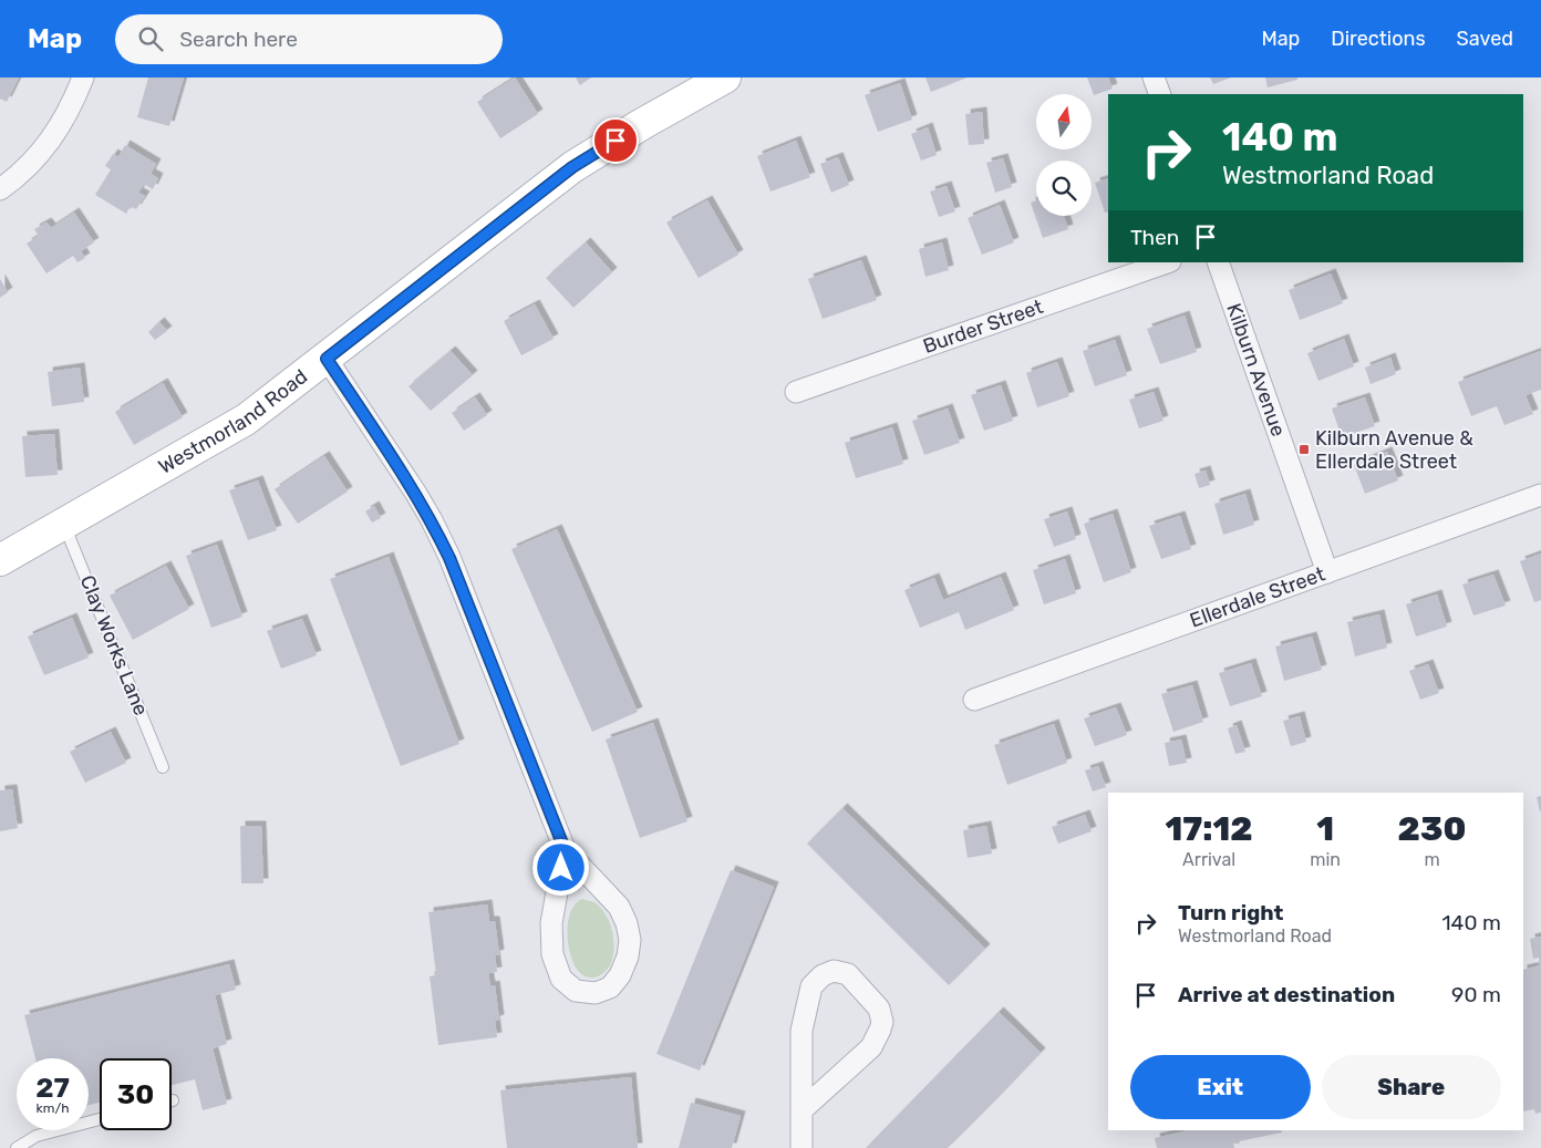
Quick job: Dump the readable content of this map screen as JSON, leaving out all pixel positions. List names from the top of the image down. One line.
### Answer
{"streets":{"street":["Burder Street","Kilburn Avenue","Westmorland Road","Ellerdale Street"],"lane":["Clay Works Lane"]},"crossings":[["Kilburn Avenue","Ellerdale Street"],["Westmorland Road","Clay Works Lane"]],"places":{"transit":["Kilburn Avenue & Ellerdale Street"]},"north":"top","page":{"header":"Map","search":"Search here","nav":["Map","Directions","Saved"],"turn":["140 m","Westmorland Road"],"then":"Then","eta":["17:12","Arrival","1","min","230","m"],"list":[{"name":"Turn right","note":"Westmorland Road","value":"140 m"},{"name":"Arrive at destination","value":"90 m"}],"buttons":["Exit","Share"],"speed":"27 km/h","limit":"30"}}
